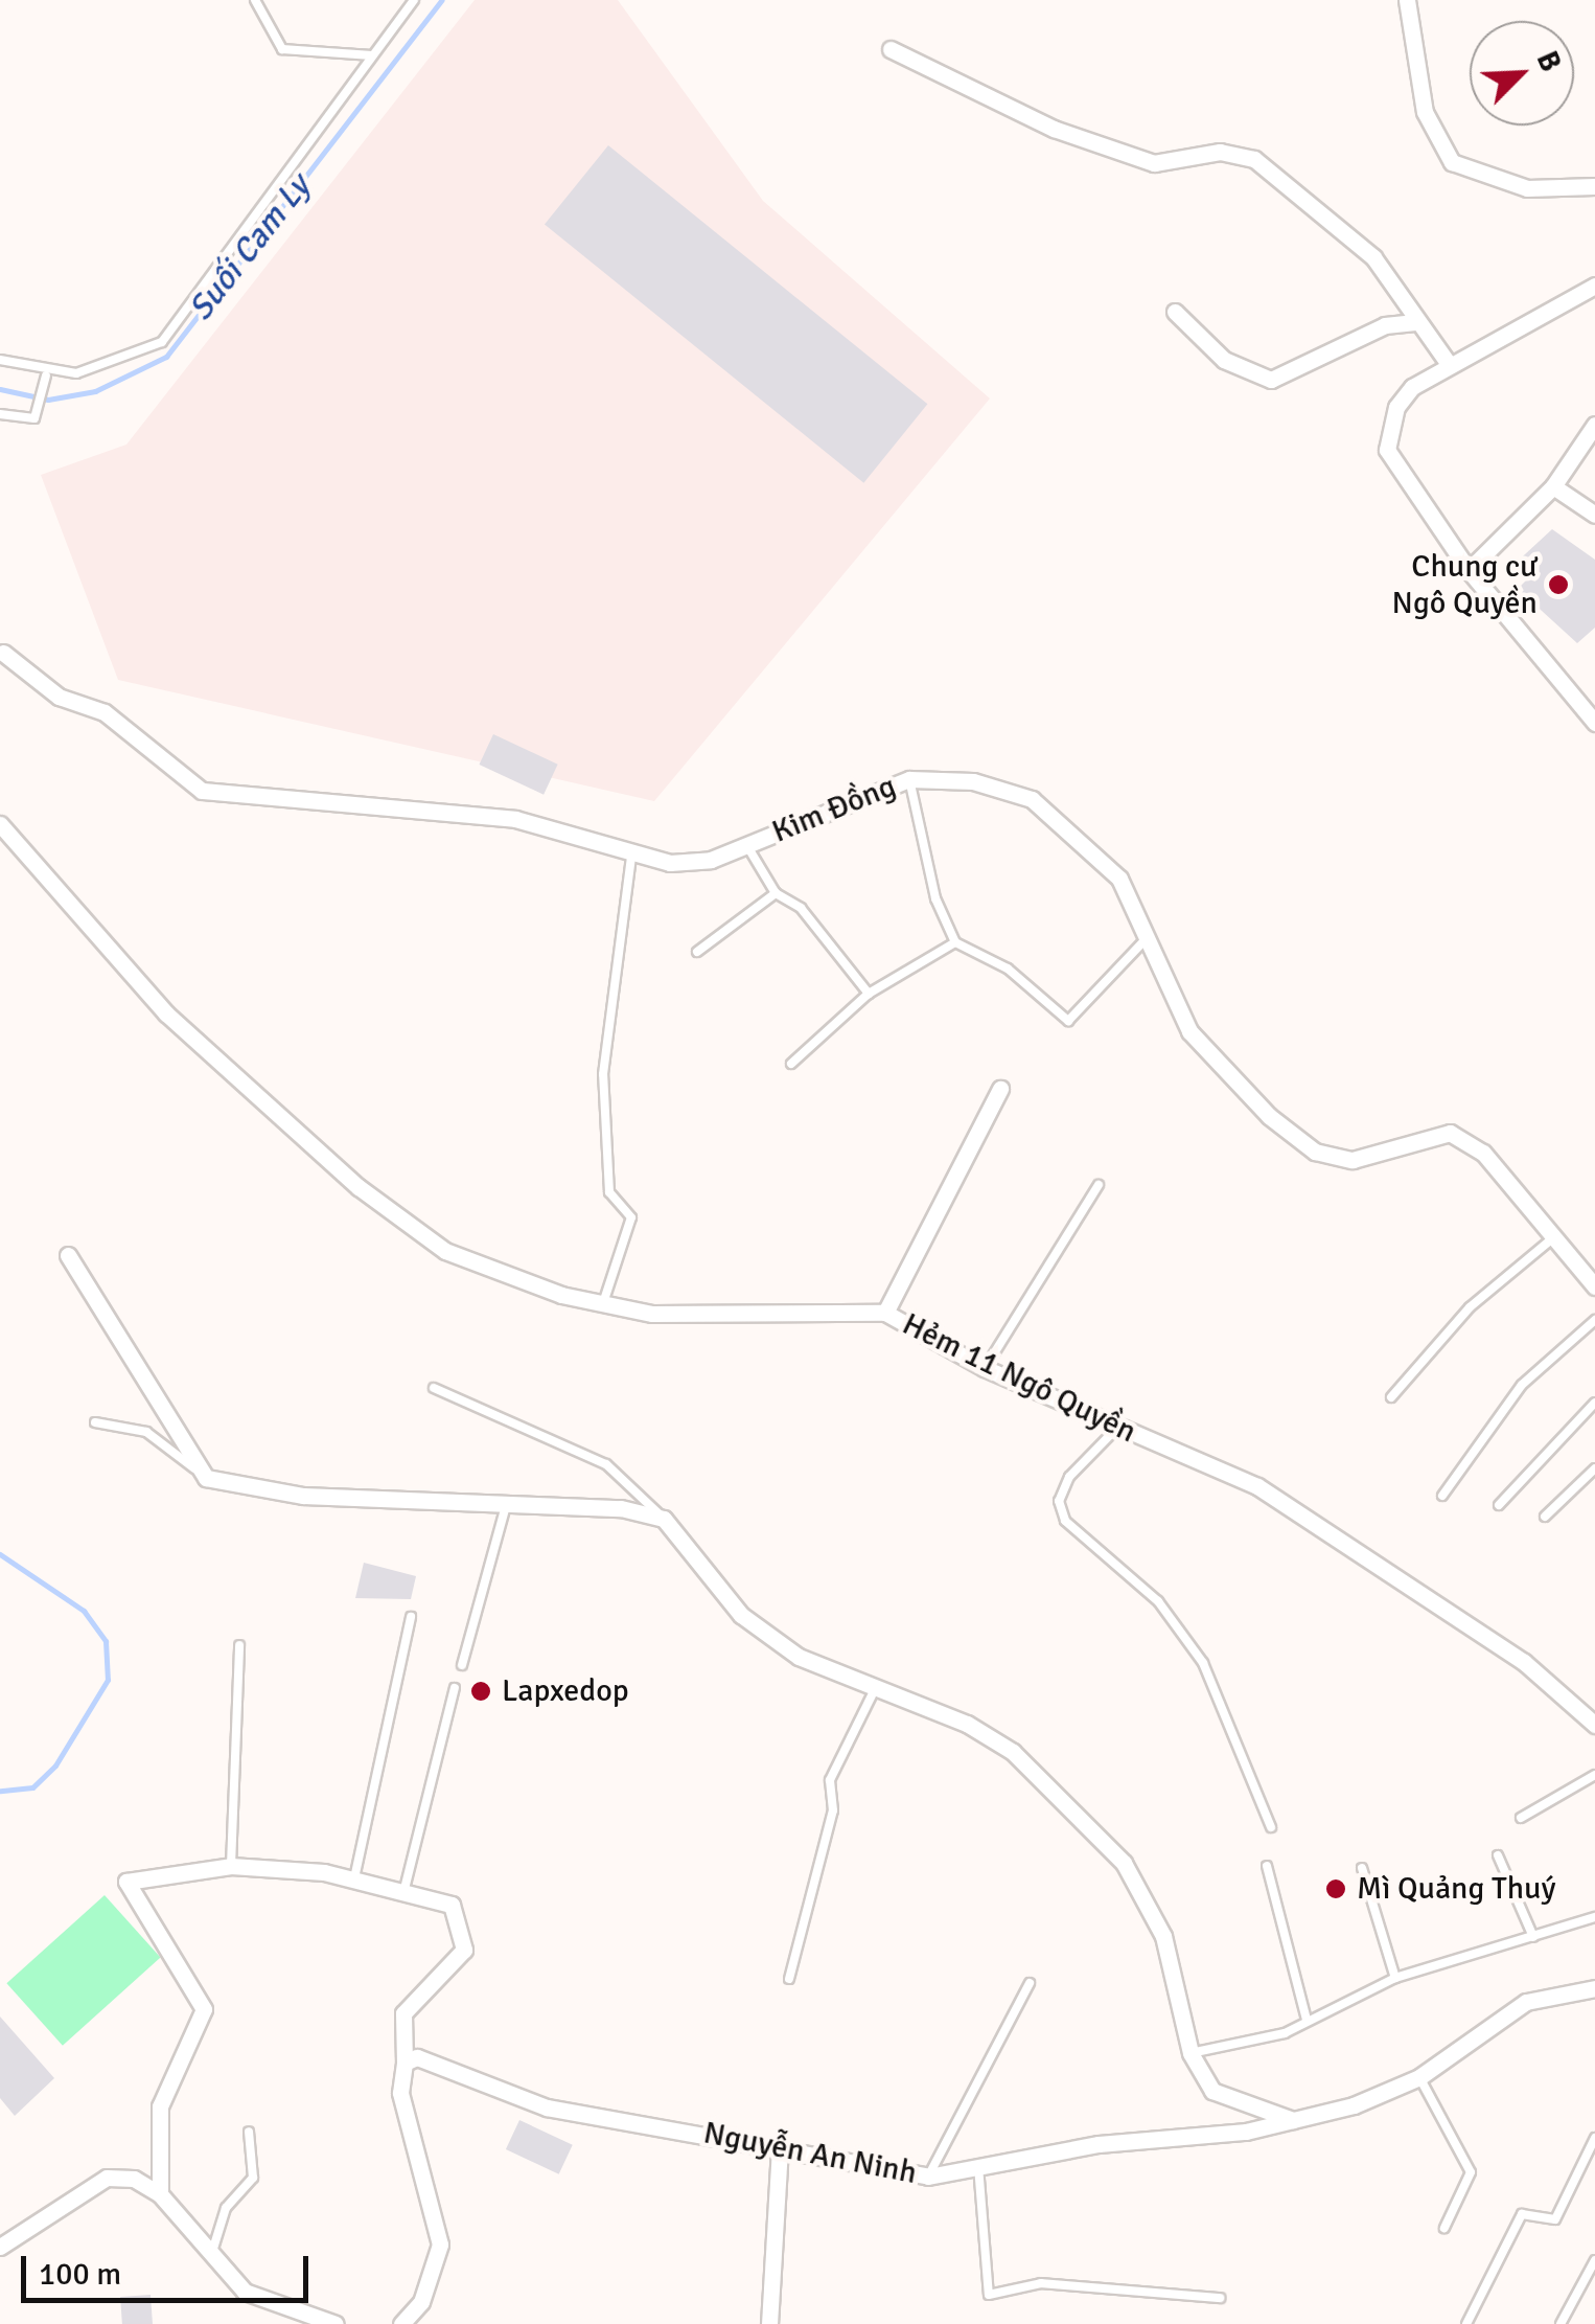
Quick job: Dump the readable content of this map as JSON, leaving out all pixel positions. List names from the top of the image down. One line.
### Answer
{"streets":{"street":["Kim Đồng","Hẻm 11 Ngô Quyền","Nguyễn An Ninh"]},"water":["Suối Cam Ly"],"places":["Chung cư Ngô Quyền","Lapxedop","Mì Quảng Thuý"],"scale_bar":"100 m","north":"top right"}
